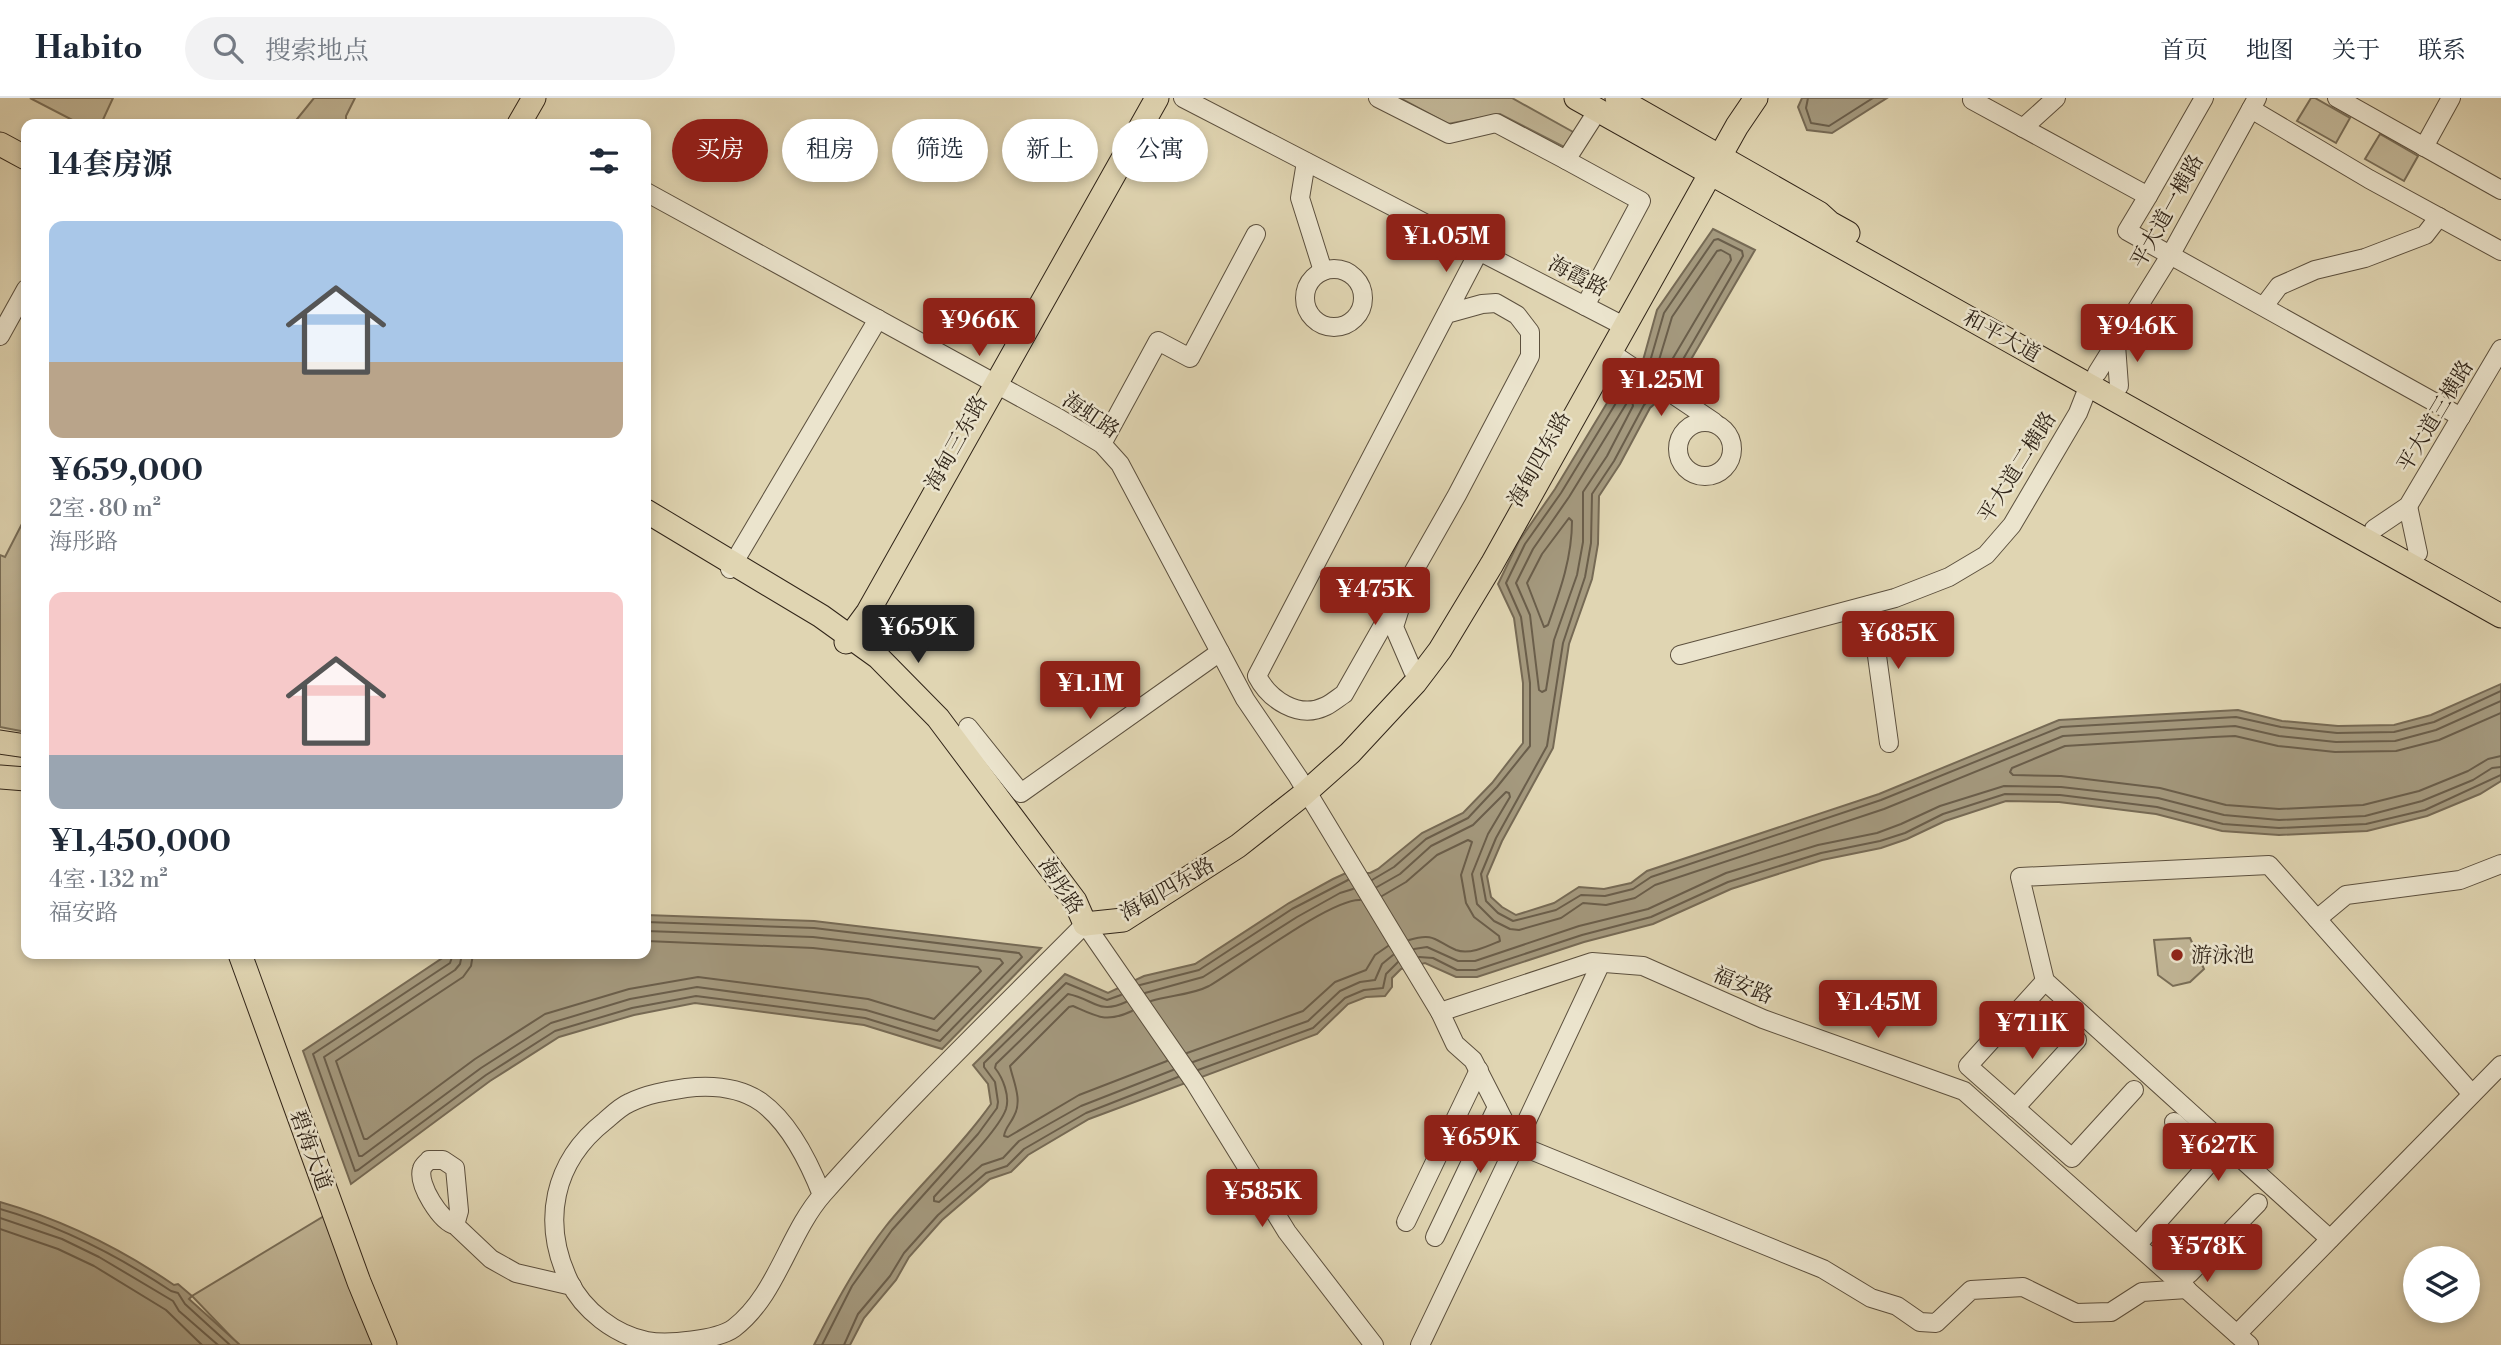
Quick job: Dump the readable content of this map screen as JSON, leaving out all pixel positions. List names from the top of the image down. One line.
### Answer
{"streets":{"main road":["和平大道","海甸三东路","海甸四东路","海彤路","碧海大道"],"street":["平大道一横路","海霞路","海虹路","平大道三横路","平大道二横路","福安路"]},"crossings":[["平大道一横路","和平大道"],["平大道一横路","平大道二横路"],["海霞路","海甸四东路"],["和平大道","海甸四东路"],["和平大道","平大道二横路"],["海虹路","海甸三东路"],["海虹路","海甸四东路"],["海甸四东路","海彤路"]],"places":["游泳池"],"page":{"header":"Habito","search":"搜索地点","nav":["首页","地图","关于","联系"],"chip":["买房","租房","筛选","新上","公寓"],"heading":"14套房源","list":[{"name":"¥659,000","note":"2室 · 80 m² · 海彤路"},{"name":"¥1,450,000","note":"4室 · 132 m² · 福安路"}],"price":["¥1.05M","¥966K","¥946K","¥1.25M","¥475K","¥659K","¥685K","¥1.1M","¥1.45M","¥711K","¥659K","¥627K","¥585K","¥578K"]}}
